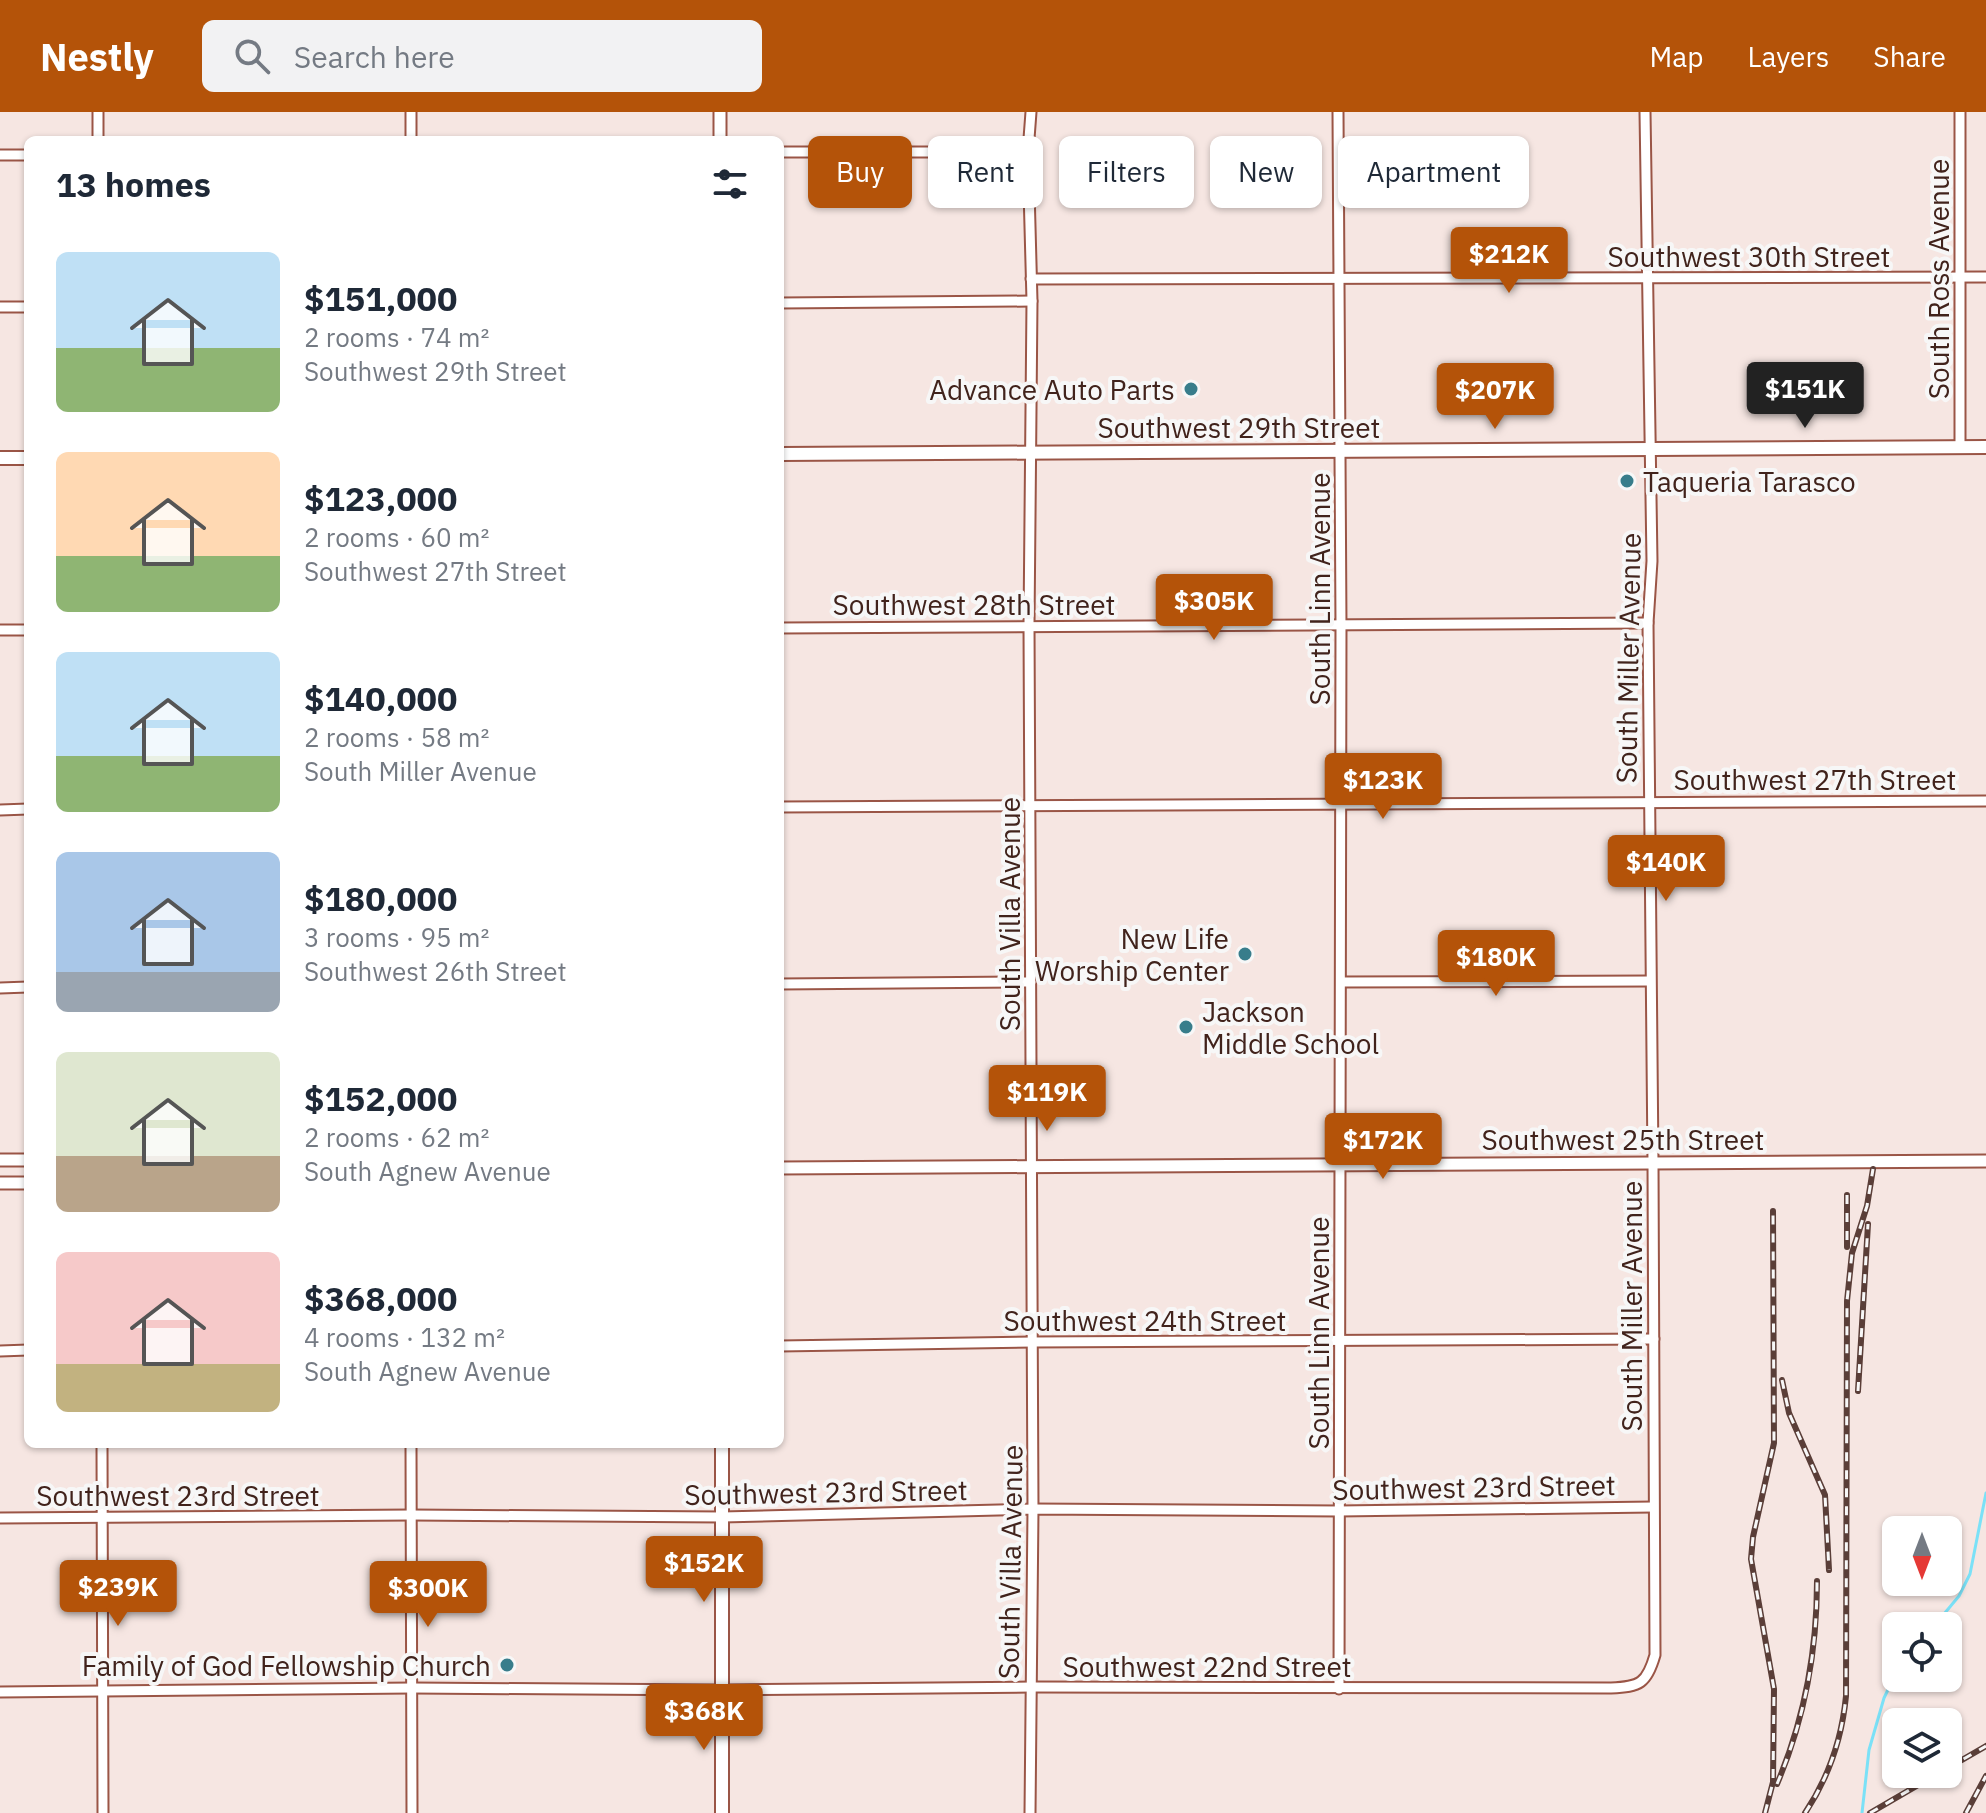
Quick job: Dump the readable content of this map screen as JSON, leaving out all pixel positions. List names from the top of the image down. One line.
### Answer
{"streets":{"main road":["Southwest 29th Street"],"street":["Southwest 30th Street","South Ross Avenue","South Linn Avenue","Southwest 28th Street","South Miller Avenue","Southwest 27th Street","South Villa Avenue","Southwest 25th Street","Southwest 24th Street","Southwest 23rd Street","Southwest 22nd Street"]},"crossings":[["Southwest 30th Street","South Ross Avenue"],["Southwest 30th Street","South Linn Avenue"],["Southwest 30th Street","South Miller Avenue"],["Southwest 30th Street","South Villa Avenue"],["South Ross Avenue","Southwest 29th Street"],["Southwest 29th Street","South Linn Avenue"],["Southwest 29th Street","South Miller Avenue"],["Southwest 29th Street","South Villa Avenue"],["South Linn Avenue","Southwest 28th Street"],["South Linn Avenue","Southwest 27th Street"],["South Linn Avenue","Southwest 25th Street"],["South Linn Avenue","Southwest 24th Street"],["South Linn Avenue","Southwest 23rd Street"],["South Linn Avenue","Southwest 22nd Street"],["Southwest 28th Street","South Miller Avenue"],["Southwest 28th Street","South Villa Avenue"],["South Miller Avenue","Southwest 27th Street"],["South Miller Avenue","Southwest 25th Street"],["South Miller Avenue","Southwest 24th Street"],["South Miller Avenue","Southwest 23rd Street"],["South Miller Avenue","Southwest 22nd Street"],["Southwest 27th Street","South Villa Avenue"],["South Villa Avenue","Southwest 25th Street"],["South Villa Avenue","Southwest 24th Street"],["South Villa Avenue","Southwest 23rd Street"],["South Villa Avenue","Southwest 22nd Street"]],"places":["Advance Auto Parts","Taqueria Tarasco","New Life Worship Center","Jackson Middle School","Family of God Fellowship Church"],"north":"bottom","page":{"header":"Nestly","search":"Search here","nav":["Map","Layers","Share"],"chip":["Buy","Rent","Filters","New","Apartment"],"heading":"13 homes","price":["$212K","$151K","$207K","$305K","$123K","$140K","$180K","$119K","$172K","$152K","$239K","$300K","$368K"],"list":[{"name":"$151,000","note":"2 rooms · 74 m² · Southwest 29th Street"},{"name":"$123,000","note":"2 rooms · 60 m² · Southwest 27th Street"},{"name":"$140,000","note":"2 rooms · 58 m² · South Miller Avenue"},{"name":"$180,000","note":"3 rooms · 95 m² · Southwest 26th Street"},{"name":"$152,000","note":"2 rooms · 62 m² · South Agnew Avenue"},{"name":"$368,000","note":"4 rooms · 132 m² · South Agnew Avenue"}]}}
